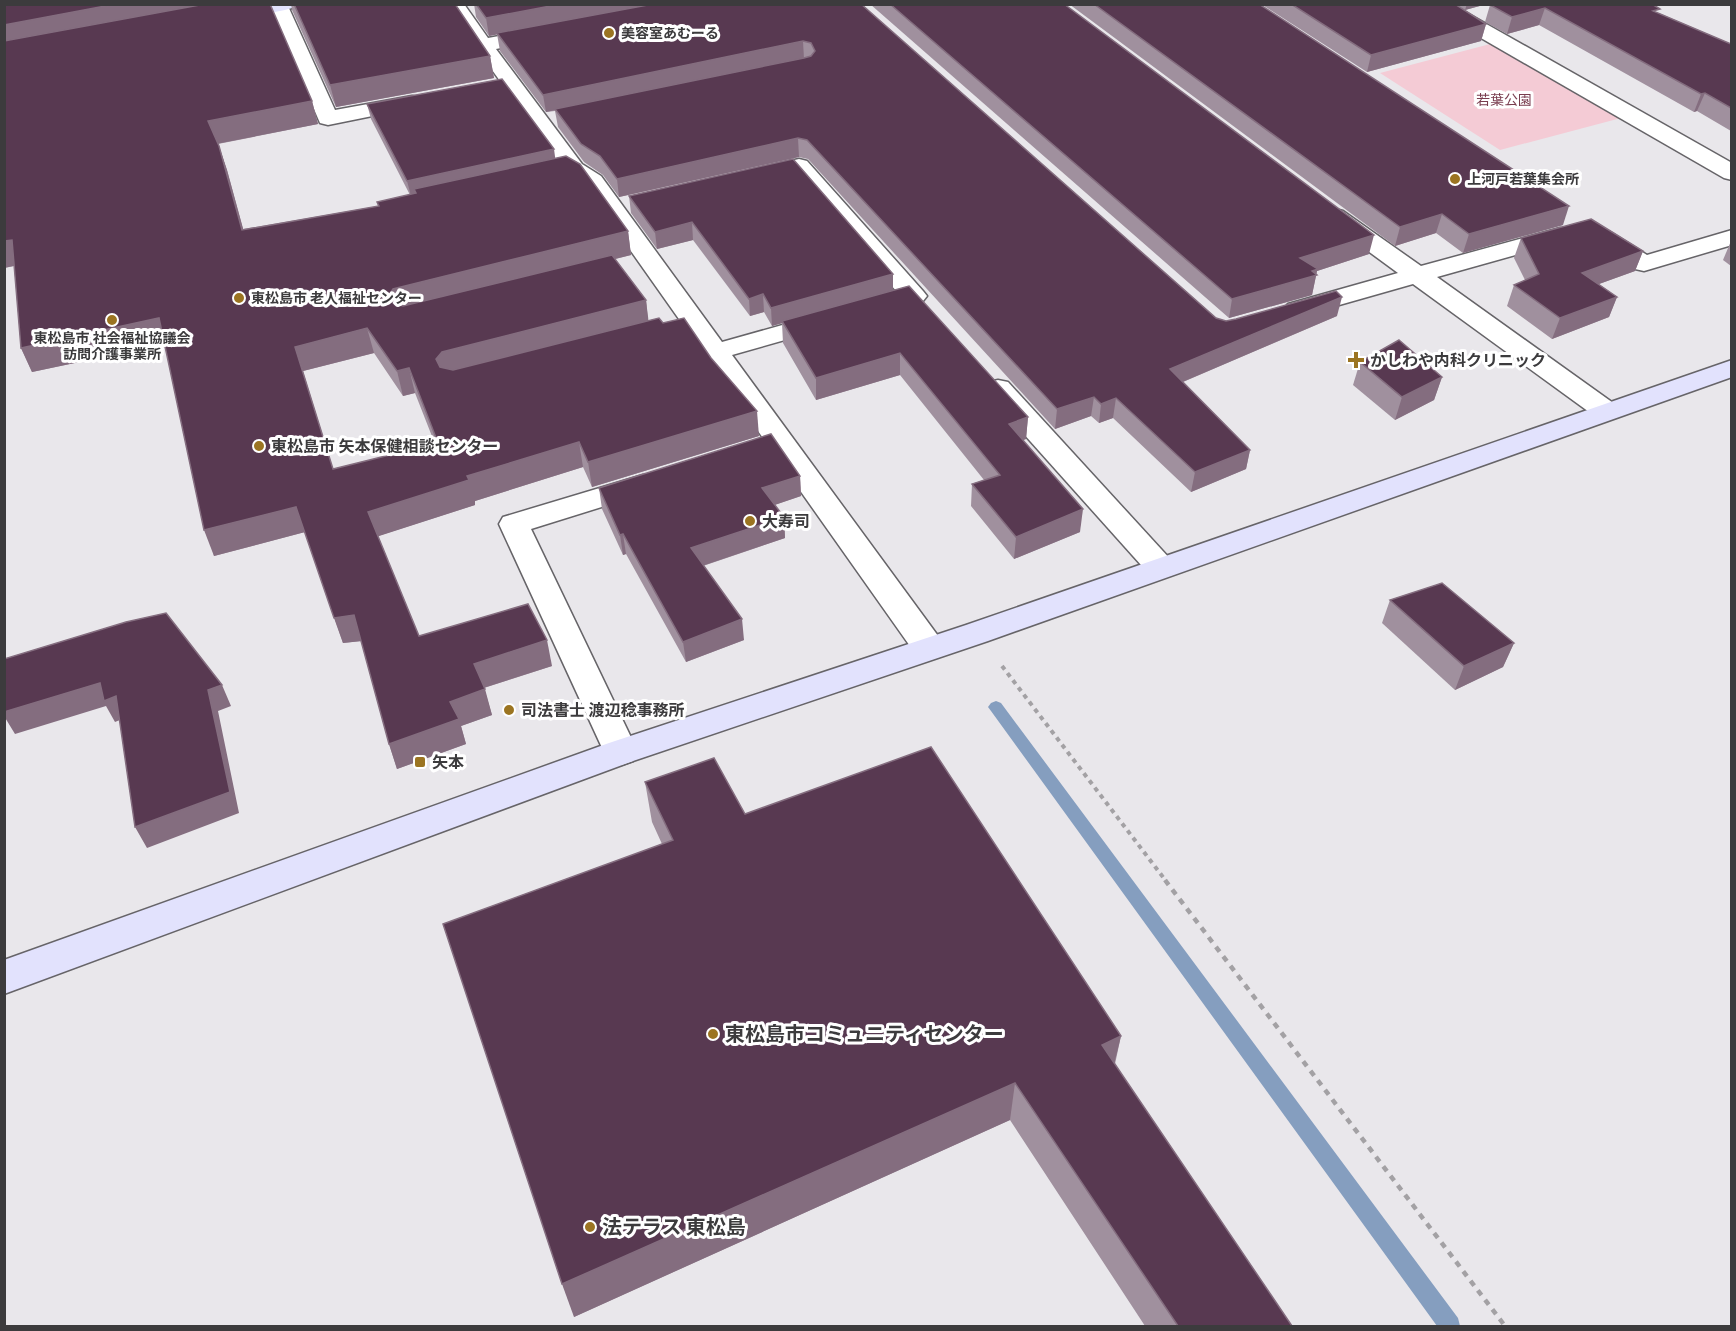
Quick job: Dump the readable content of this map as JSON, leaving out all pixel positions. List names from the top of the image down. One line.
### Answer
{"parks":["若葉公園"],"places":{"other":["美容室あむーる","上河戸若葉集会所","東松島市 老人福祉センター","東松島市 社会福祉協議会 訪問介護事業所","東松島市 矢本保健相談センター","大寿司","司法書士 渡辺稔事務所","東松島市コミュニティセンター","法テラス 東松島"],"health":["かしわや内科クリニック"],"transit":["矢本"]}}
